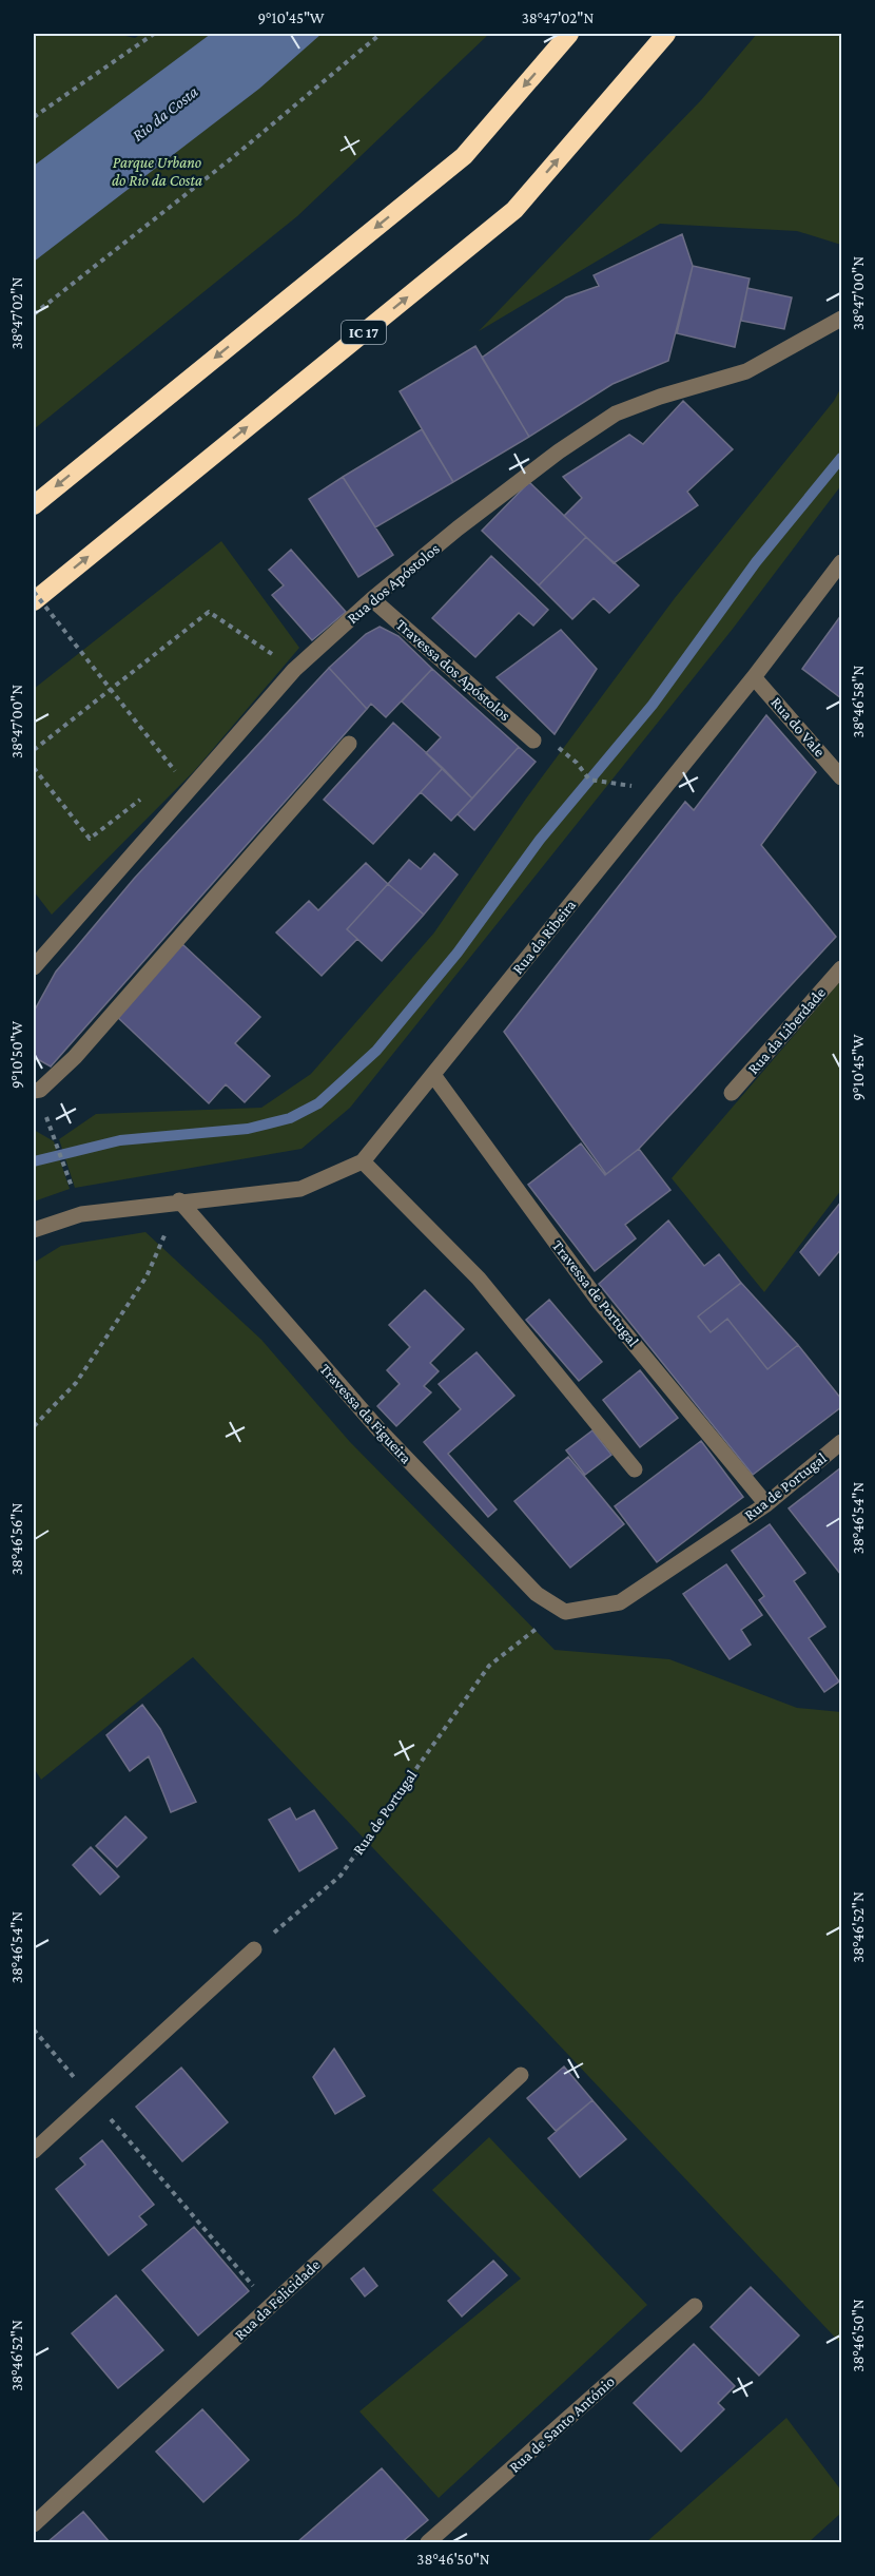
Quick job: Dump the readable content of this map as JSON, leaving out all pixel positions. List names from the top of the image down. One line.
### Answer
{"streets":{"highway":["IC 17"],"street":["Rua dos Apóstolos","Travessa dos Apóstolos","Rua do Vale","Rua da Ribeira","Rua da Liberdade","Travessa de Portugal","Travessa da Figueira","Rua de Portugal","Rua da Felicidade","Rua de Santo António"]},"crossings":[["Rua dos Apóstolos","Travessa dos Apóstolos"],["Rua do Vale","Rua da Ribeira"],["Rua da Ribeira","Travessa de Portugal"],["Rua da Ribeira","Travessa da Figueira"],["Travessa de Portugal","Rua de Portugal"],["Travessa da Figueira","Rua de Portugal"]],"water":["Rio da Costa"],"parks":["Parque Urbano do Rio da Costa"],"coordinates":["9°10'45\"W","38°47'02\"N","38°47'00\"N","38°46'58\"N","9°10'50\"W","38°46'54\"N","38°46'56\"N","38°46'52\"N","38°46'50\"N"]}
